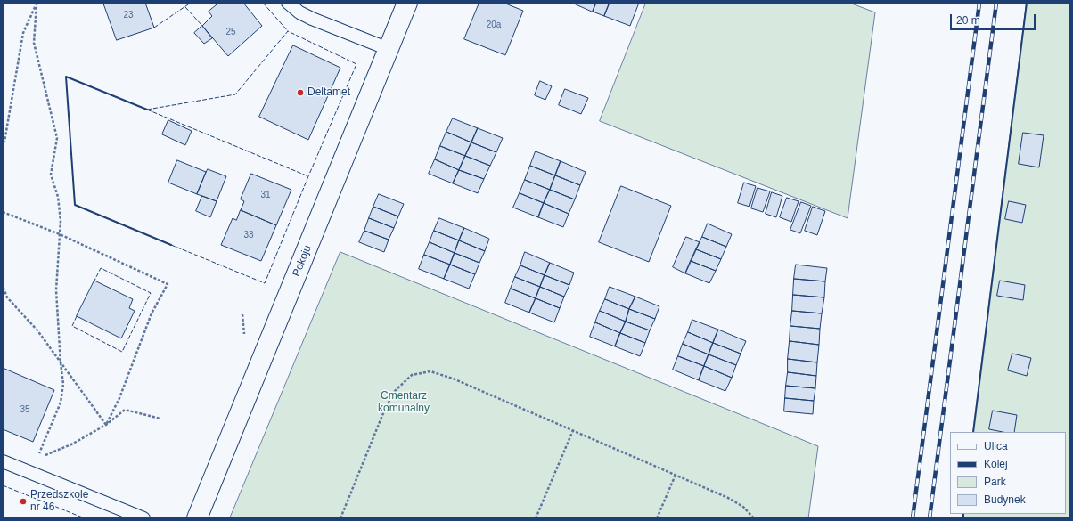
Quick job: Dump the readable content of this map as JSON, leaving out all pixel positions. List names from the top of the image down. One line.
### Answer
{"streets":{"street":["Pokoju"]},"parks":["Cmentarz komunalny"],"places":["Deltamet","Przedszkole nr 46"],"house_numbers":["23","20a","25","31","33","35"],"legend":["Ulica","Kolej","Park","Budynek"],"scale_bar":"20 m"}
